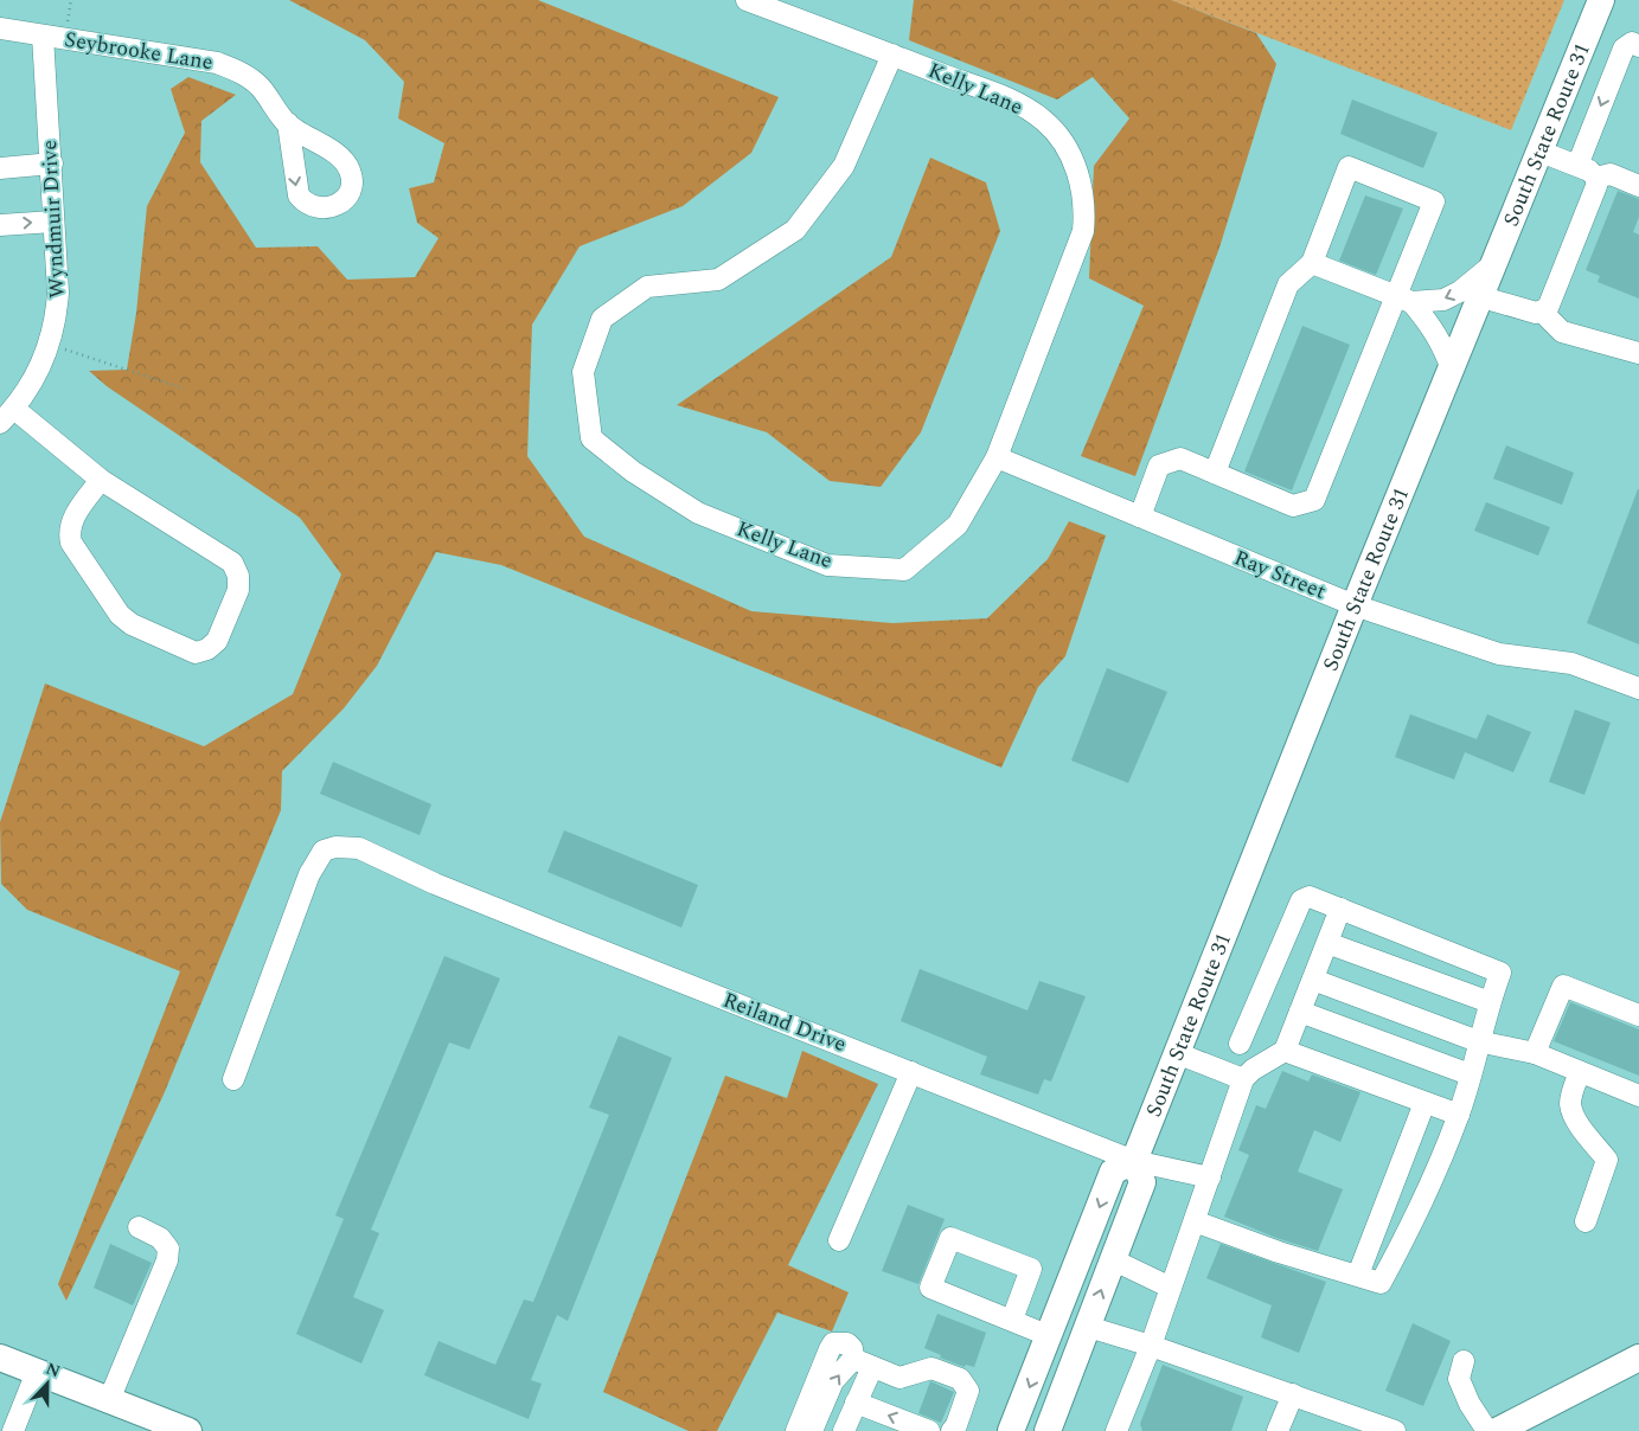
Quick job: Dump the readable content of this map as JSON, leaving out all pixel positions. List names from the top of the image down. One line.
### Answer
{"streets":{"main road":["South State Route 31"],"street":["Seybrooke Lane","Kelly Lane","Wyndmuir Drive","Ray Street","Reiland Drive"]},"crossings":[["Seybrooke Lane","Wyndmuir Drive"],["Kelly Lane","Ray Street"],["South State Route 31","Ray Street"],["South State Route 31","Reiland Drive"]],"north":"top"}
